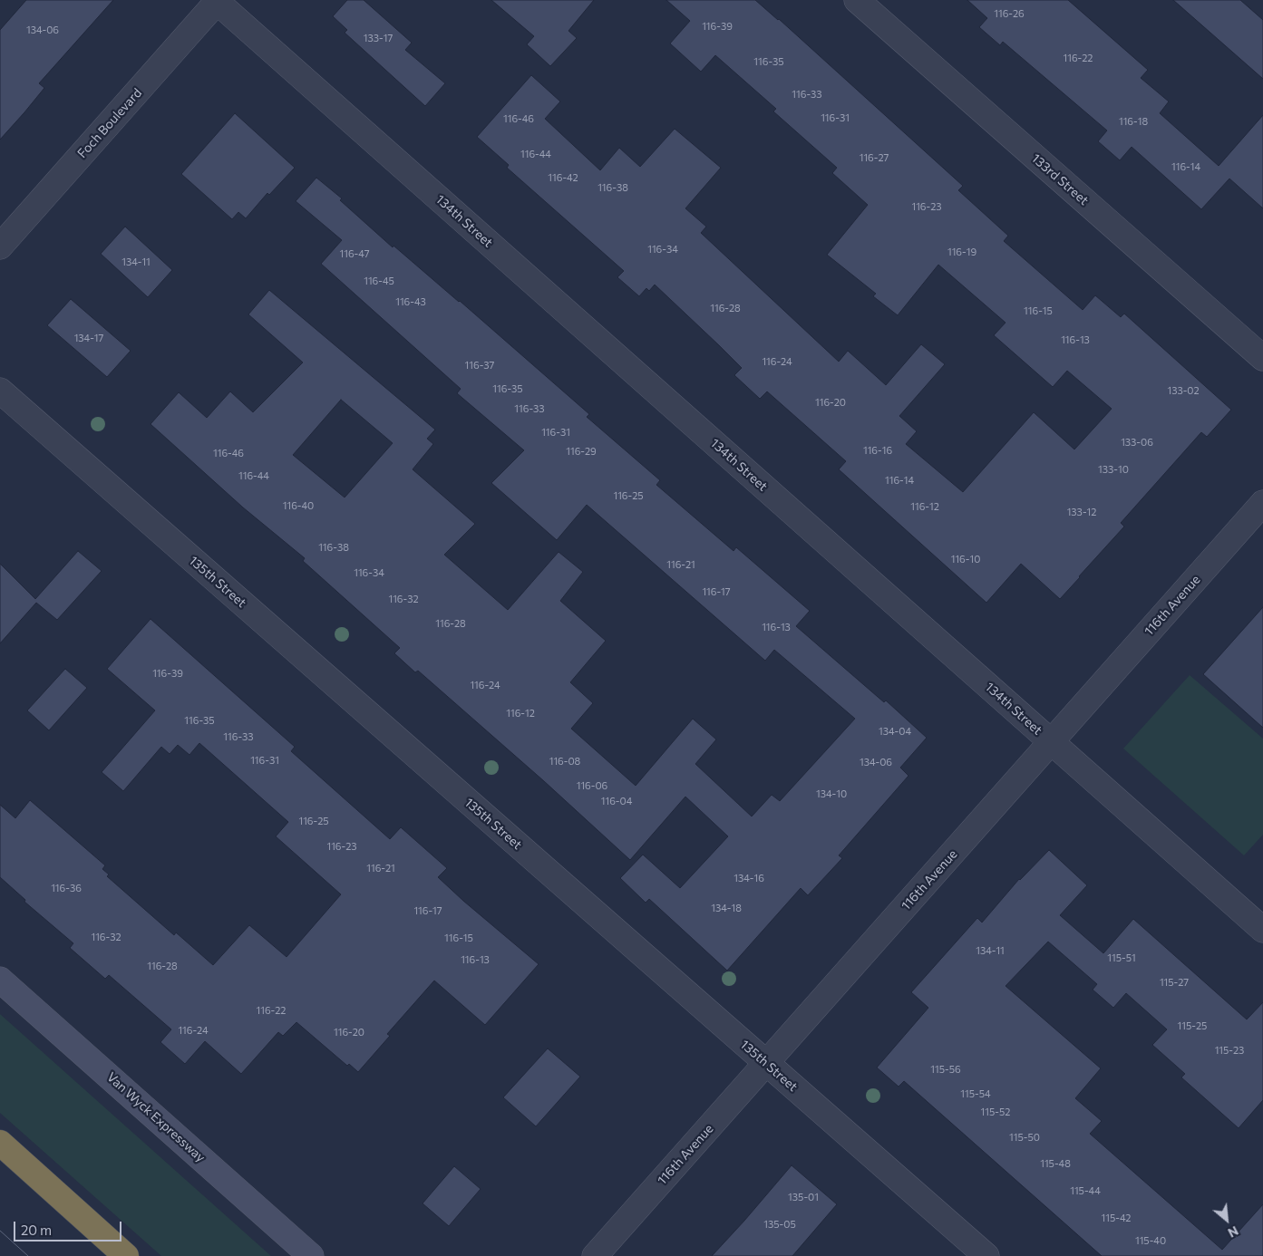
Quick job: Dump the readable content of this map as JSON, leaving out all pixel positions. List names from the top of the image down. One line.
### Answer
{"streets":{"main road":["Van Wyck Expressway"],"street":["Foch Boulevard","133rd Street","134th Street","135th Street","116th Avenue"]},"crossings":[["Foch Boulevard","134th Street"],["134th Street","116th Avenue"],["135th Street","116th Avenue"]],"house_numbers":["116-26","116-39","134-06","133-17","116-22","116-35","116-33","116-31","116-46","116-18","116-44","116-27","116-14","116-42","116-38","116-23","116-34","116-19","116-47","134-11","116-45","116-43","116-28","116-15","134-17","116-13","116-24","116-37","116-35","133-02","116-20","116-33","116-31","133-06","116-16","116-29","116-46","133-10","116-44","116-14","116-25","116-40","116-12","133-12","116-38","116-10","116-21","116-34","116-17","116-32","116-28","116-13","116-39","116-24","116-12","116-35","134-04","116-33","116-31","116-08","134-06","116-06","134-10","116-04","116-25","116-23","116-21","134-16","116-36","134-18","116-17","116-32","116-15","134-11","115-51","116-13","116-28","115-27","116-22","115-25","116-24","116-20","115-23","115-56","115-54","115-52","115-50","115-48","115-44","135-01","115-42","135-05","115-40"],"scale_bar":"20 m","north":"bottom right"}
